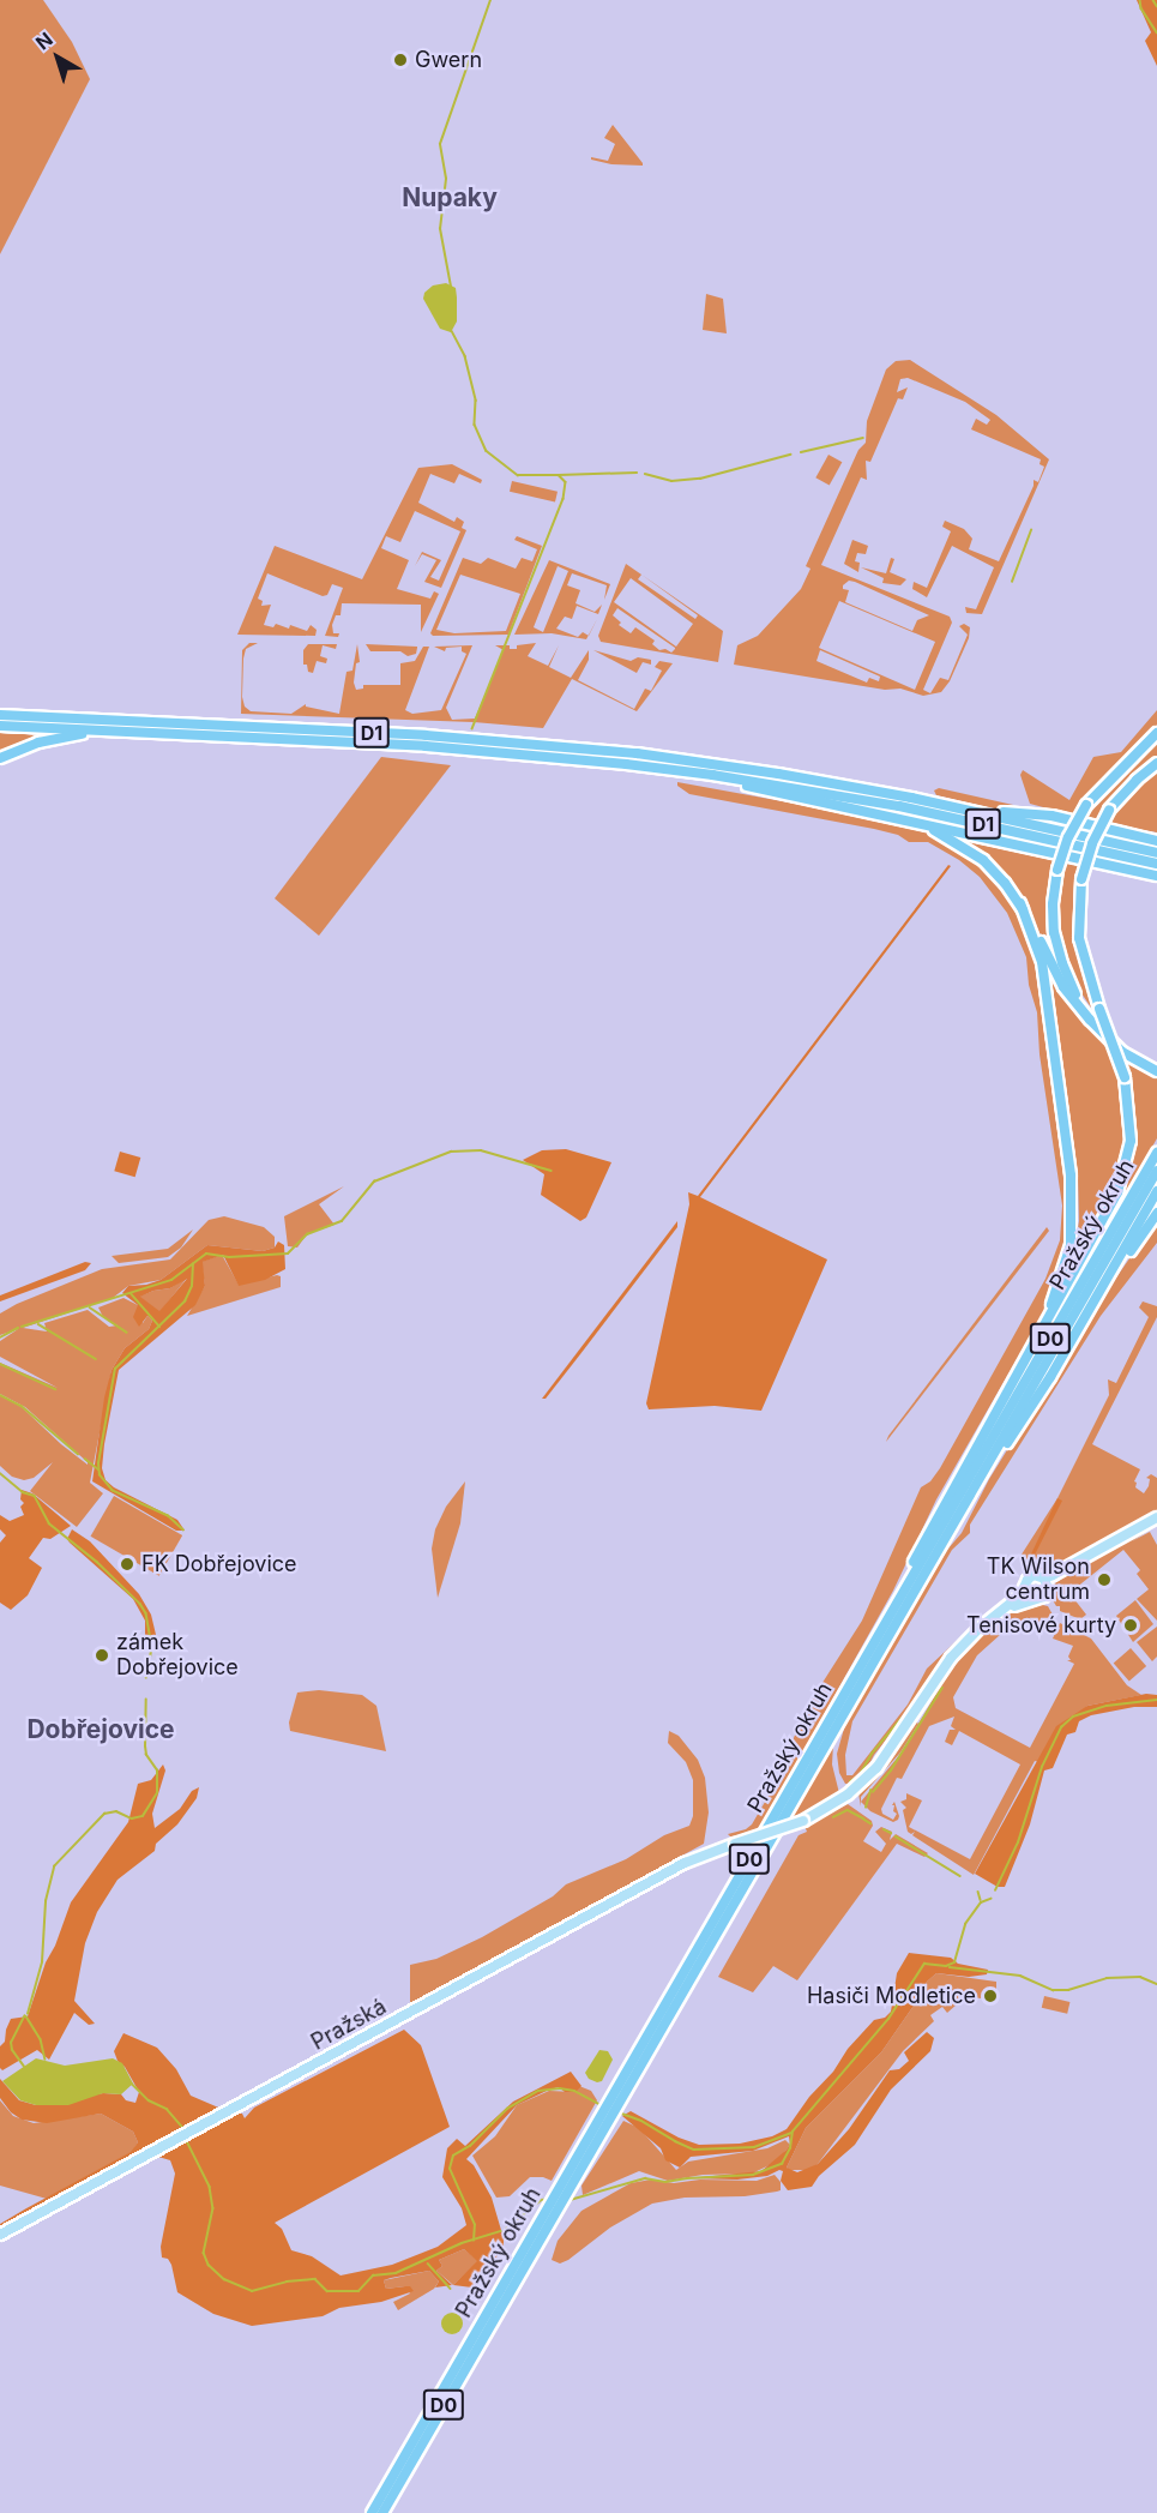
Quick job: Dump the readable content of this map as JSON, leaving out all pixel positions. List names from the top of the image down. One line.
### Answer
{"streets":{"highway":["D1","Pražský okruh","D0"],"main road":["Pražská"]},"crossings":[["Pražský okruh","D0"]],"districts":["Nupaky","Dobřejovice"],"places":["Gwern","FK Dobřejovice","TK Wilson centrum","Tenisové kurty","zámek Dobřejovice","Hasiči Modletice"],"north":"top left"}
